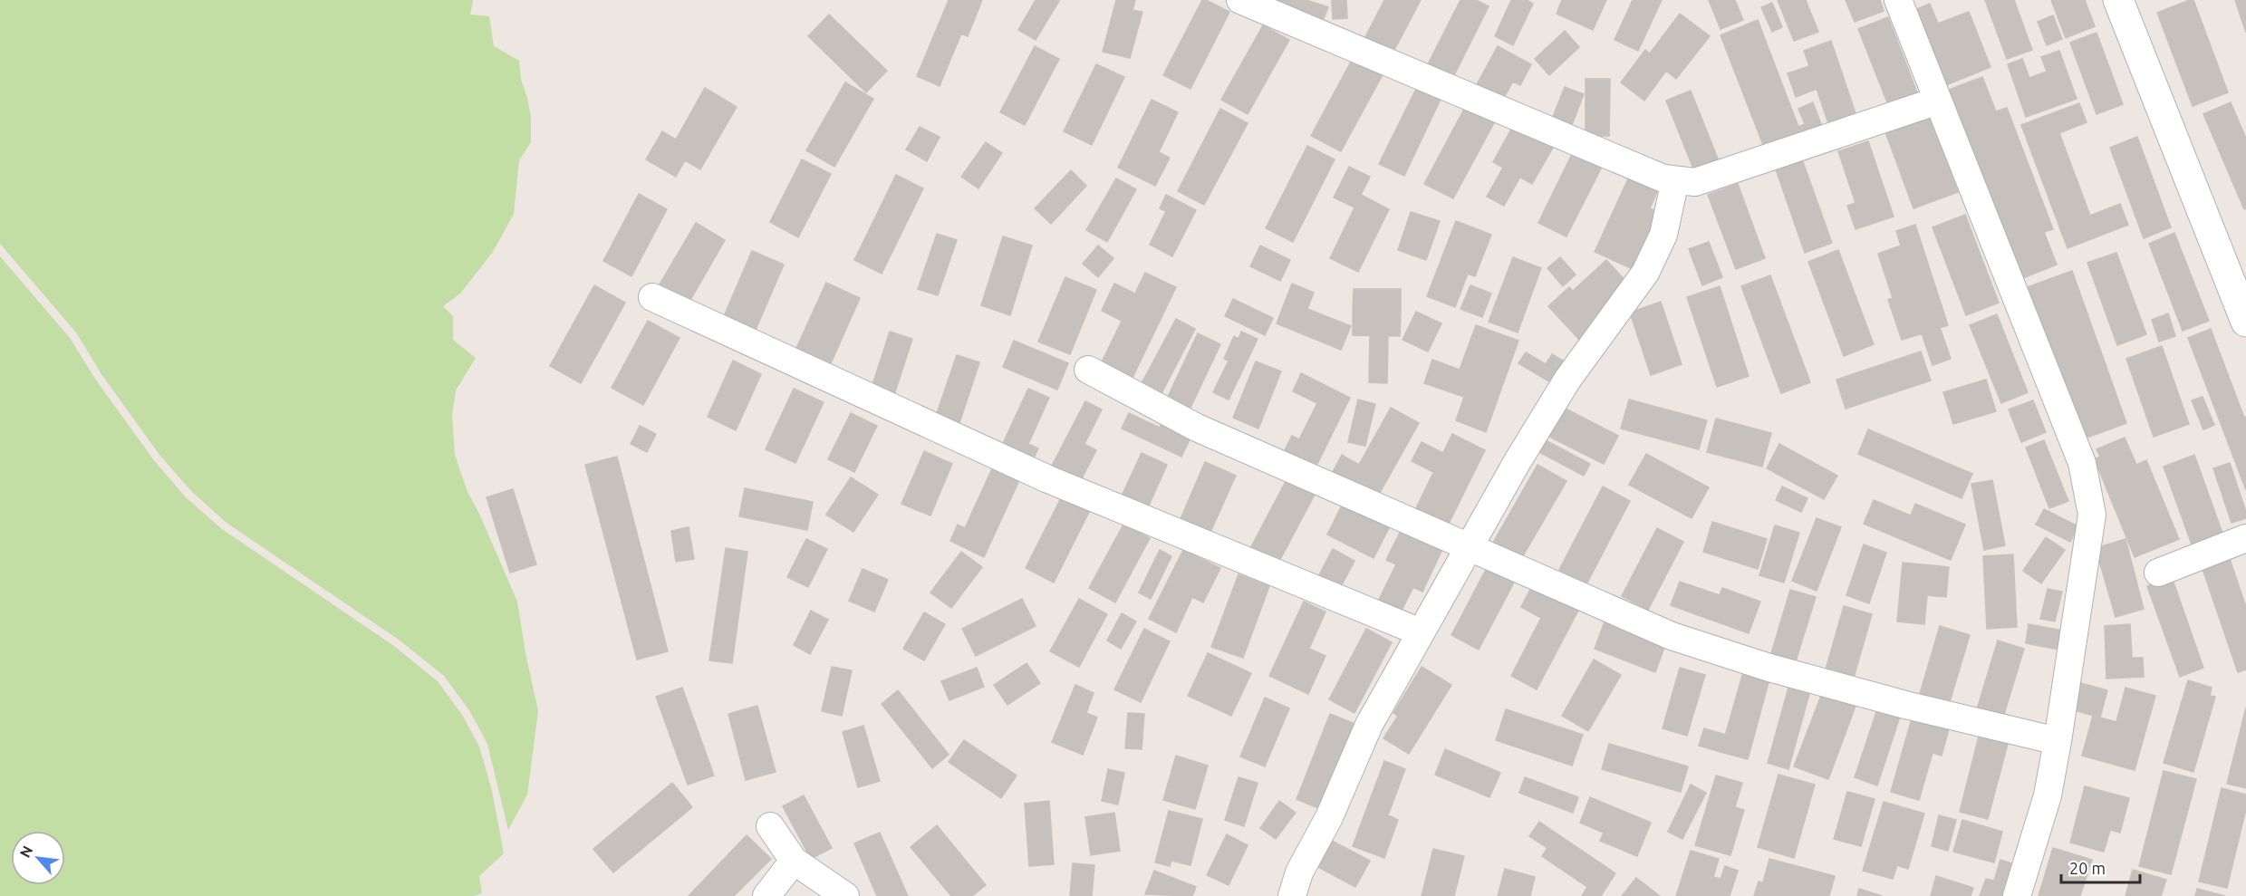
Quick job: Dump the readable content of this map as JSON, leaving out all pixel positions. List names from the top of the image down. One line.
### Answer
{"scale_bar":"20 m","north":"top left"}
